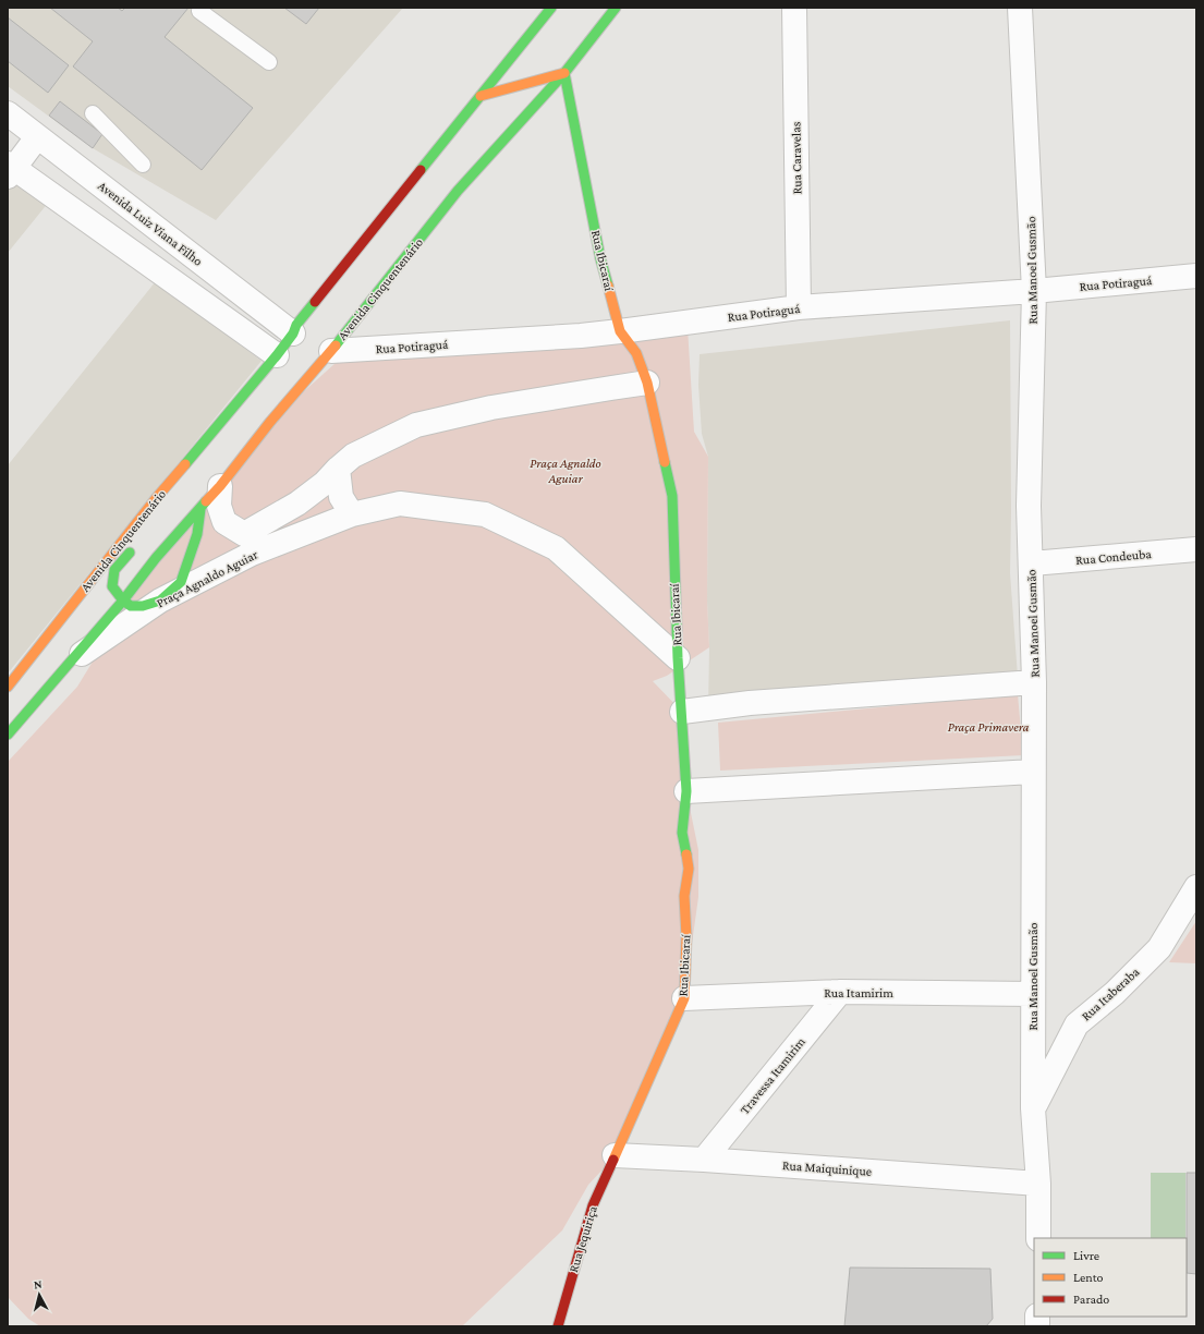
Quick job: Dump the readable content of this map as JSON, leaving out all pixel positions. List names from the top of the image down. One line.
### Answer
{"streets":{"main road":["Rua Ibicaraí","Avenida Cinquentenário","Rua Jequiriça"],"street":["Rua Caravelas","Avenida Luiz Viana Filho","Rua Manoel Gusmão","Rua Potiraguá","Rua Condeuba","Praça Agnaldo Aguiar","Rua Itamirim","Rua Itaberaba","Travessa Itamirim","Rua Maiquinique"]},"crossings":[["Rua Caravelas","Rua Potiraguá"],["Avenida Luiz Viana Filho","Avenida Cinquentenário"],["Rua Ibicaraí","Rua Potiraguá"],["Rua Ibicaraí","Avenida Cinquentenário"],["Rua Ibicaraí","Praça Agnaldo Aguiar"],["Rua Ibicaraí","Rua Itamirim"],["Rua Ibicaraí","Rua Maiquinique"],["Rua Ibicaraí","Rua Jequiriça"],["Rua Manoel Gusmão","Rua Potiraguá"],["Rua Manoel Gusmão","Rua Condeuba"],["Rua Manoel Gusmão","Rua Itamirim"],["Rua Manoel Gusmão","Rua Itaberaba"],["Rua Manoel Gusmão","Rua Maiquinique"],["Rua Potiraguá","Avenida Cinquentenário"],["Avenida Cinquentenário","Praça Agnaldo Aguiar"],["Rua Itamirim","Travessa Itamirim"],["Travessa Itamirim","Rua Maiquinique"],["Rua Maiquinique","Rua Jequiriça"]],"parks":["Praça Agnaldo Aguiar","Praça Primavera"],"legend":["Livre","Lento","Parado"],"north":"top"}
